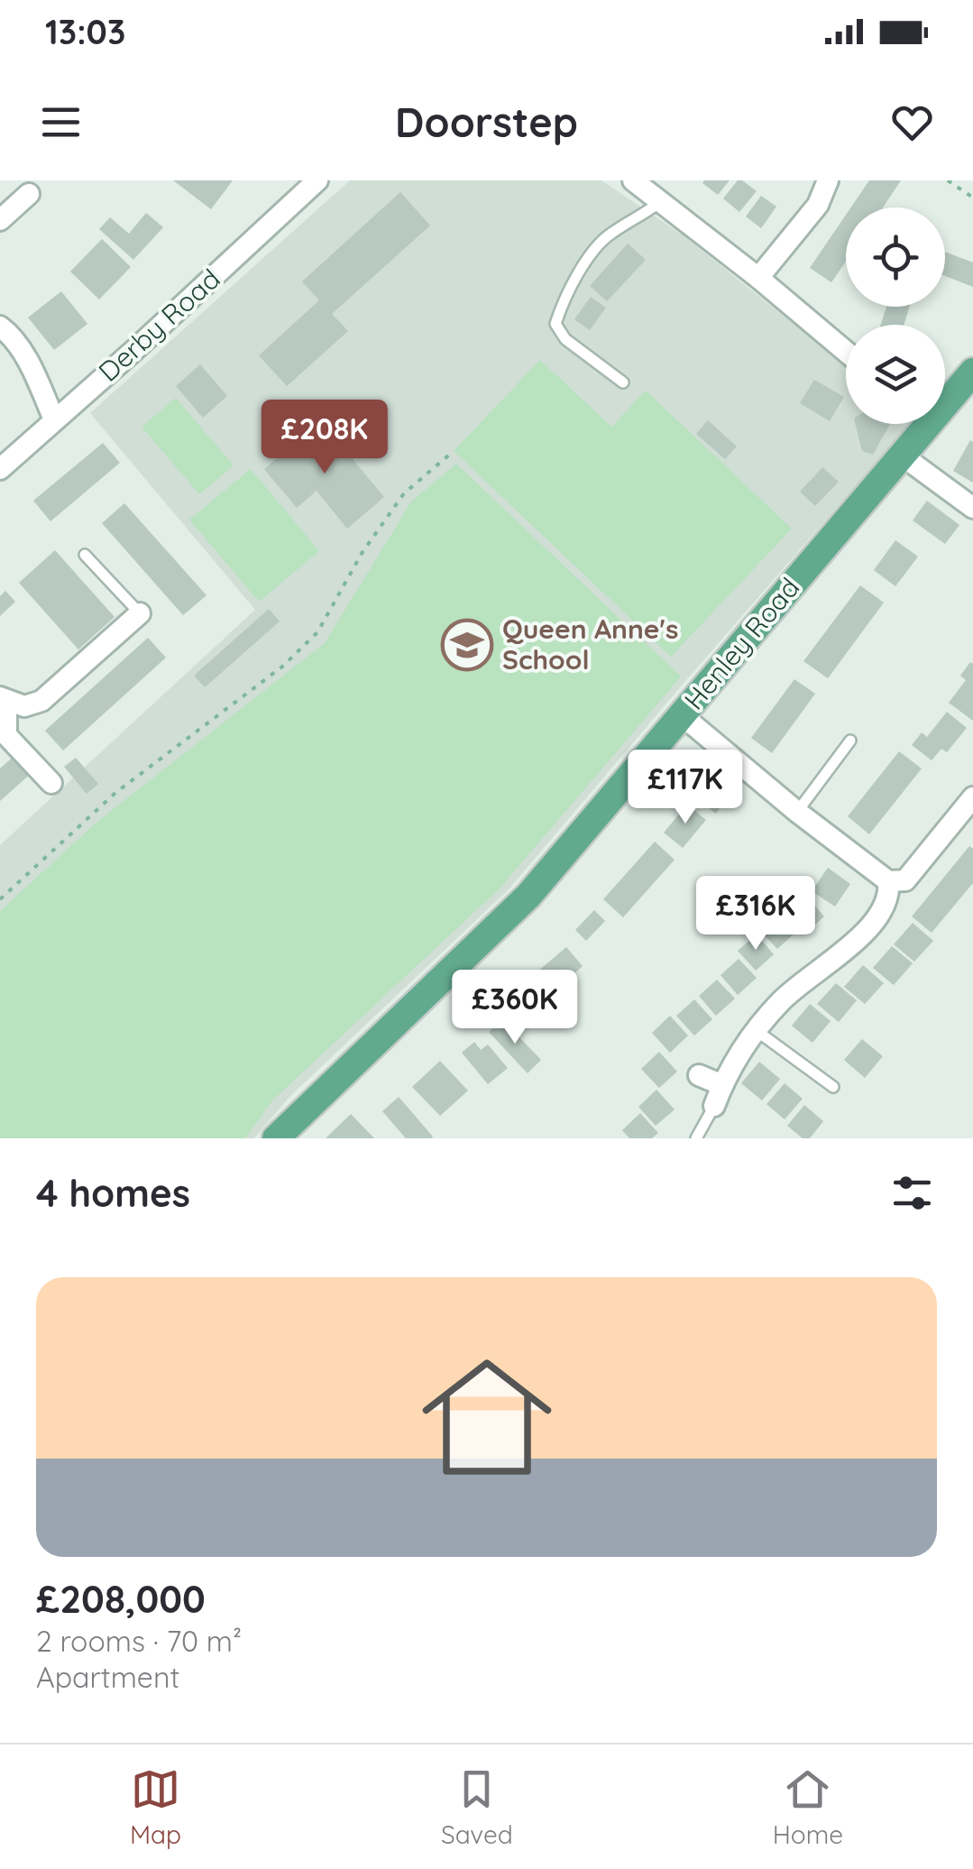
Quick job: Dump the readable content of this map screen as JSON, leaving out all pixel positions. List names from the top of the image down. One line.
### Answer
{"streets":{"main road":["Henley Road"],"street":["Derby Road"]},"places":{"school or university":["Queen Anne's School"]},"page":{"status":"13:03","header":"Doorstep","price":["£208K","£117K","£316K","£360K"],"heading":"4 homes","list":[{"name":"£208,000","note":"2 rooms · 70 m² · Apartment"}],"tabs":["Map","Saved","Home"]}}
